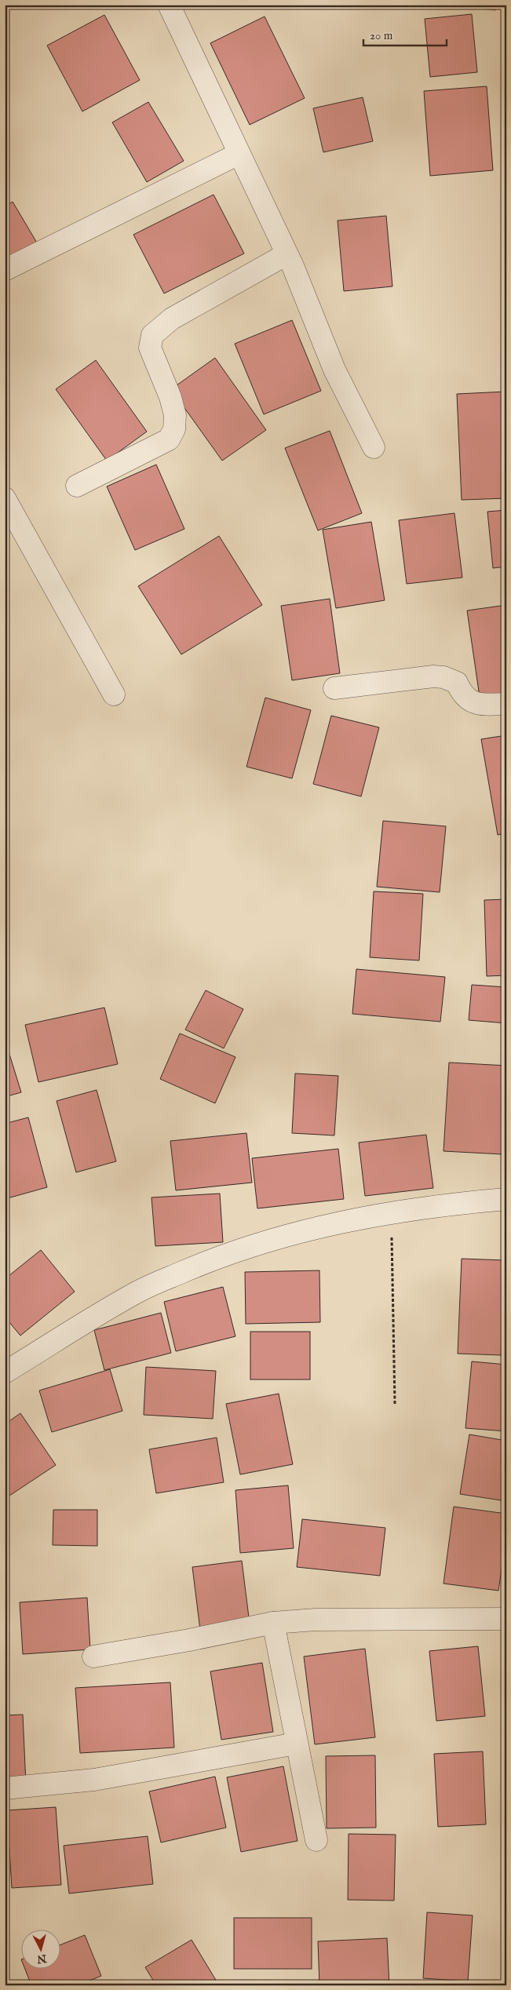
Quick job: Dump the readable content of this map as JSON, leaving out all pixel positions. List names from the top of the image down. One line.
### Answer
{"scale_bar":"20 m","north":"bottom"}
